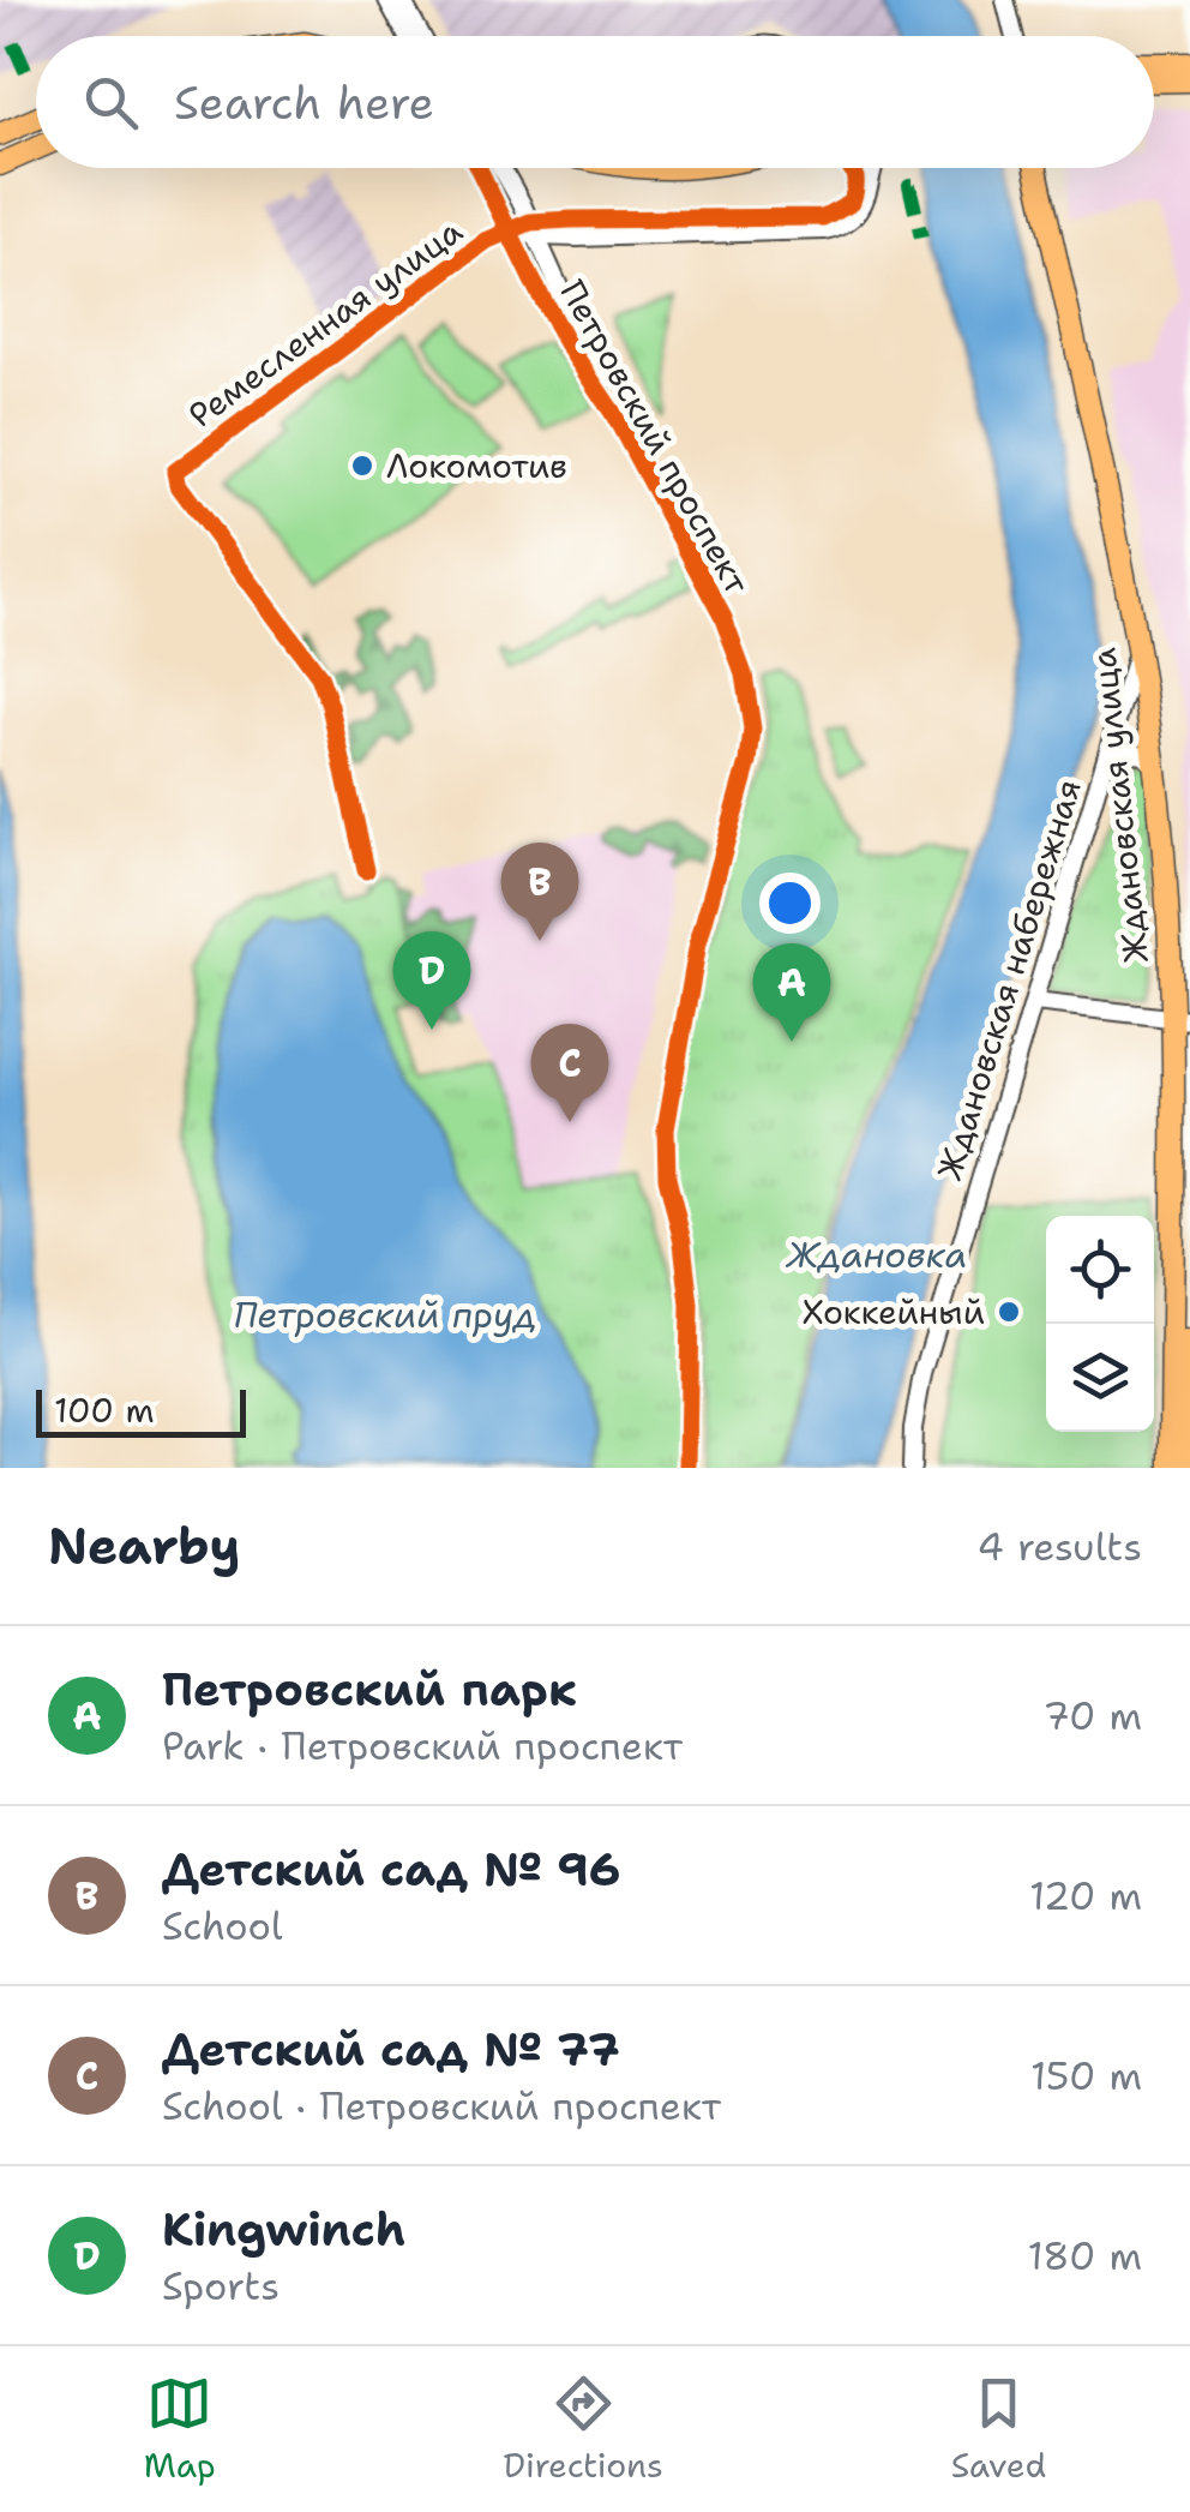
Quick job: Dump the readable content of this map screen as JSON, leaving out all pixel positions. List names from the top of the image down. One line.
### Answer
{"streets":{"main road":["Ждановская улица"],"street":["Ремесленная улица","Петровский проспект","Ждановская набережная"]},"crossings":[["Ремесленная улица","Петровский проспект"],["Ждановская улица","Ждановская набережная"]],"water":["Ждановка","Петровский пруд"],"places":["Локомотив","Хоккейный"],"scale_bar":"100 m","page":{"search":"Search here","pins":["B","D","A","C"],"scale":"100 m","heading":["Nearby","4 results"],"list":[{"mark":"A","name":"Петровский парк","note":"Park · Петровский проспект","value":"70 m"},{"mark":"B","name":"Детский сад № 96","note":"School","value":"120 m"},{"mark":"C","name":"Детский сад № 77","note":"School · Петровский проспект","value":"150 m"},{"mark":"D","name":"Kingwinch","note":"Sports","value":"180 m"}],"nav":["Map","Directions","Saved"]}}
